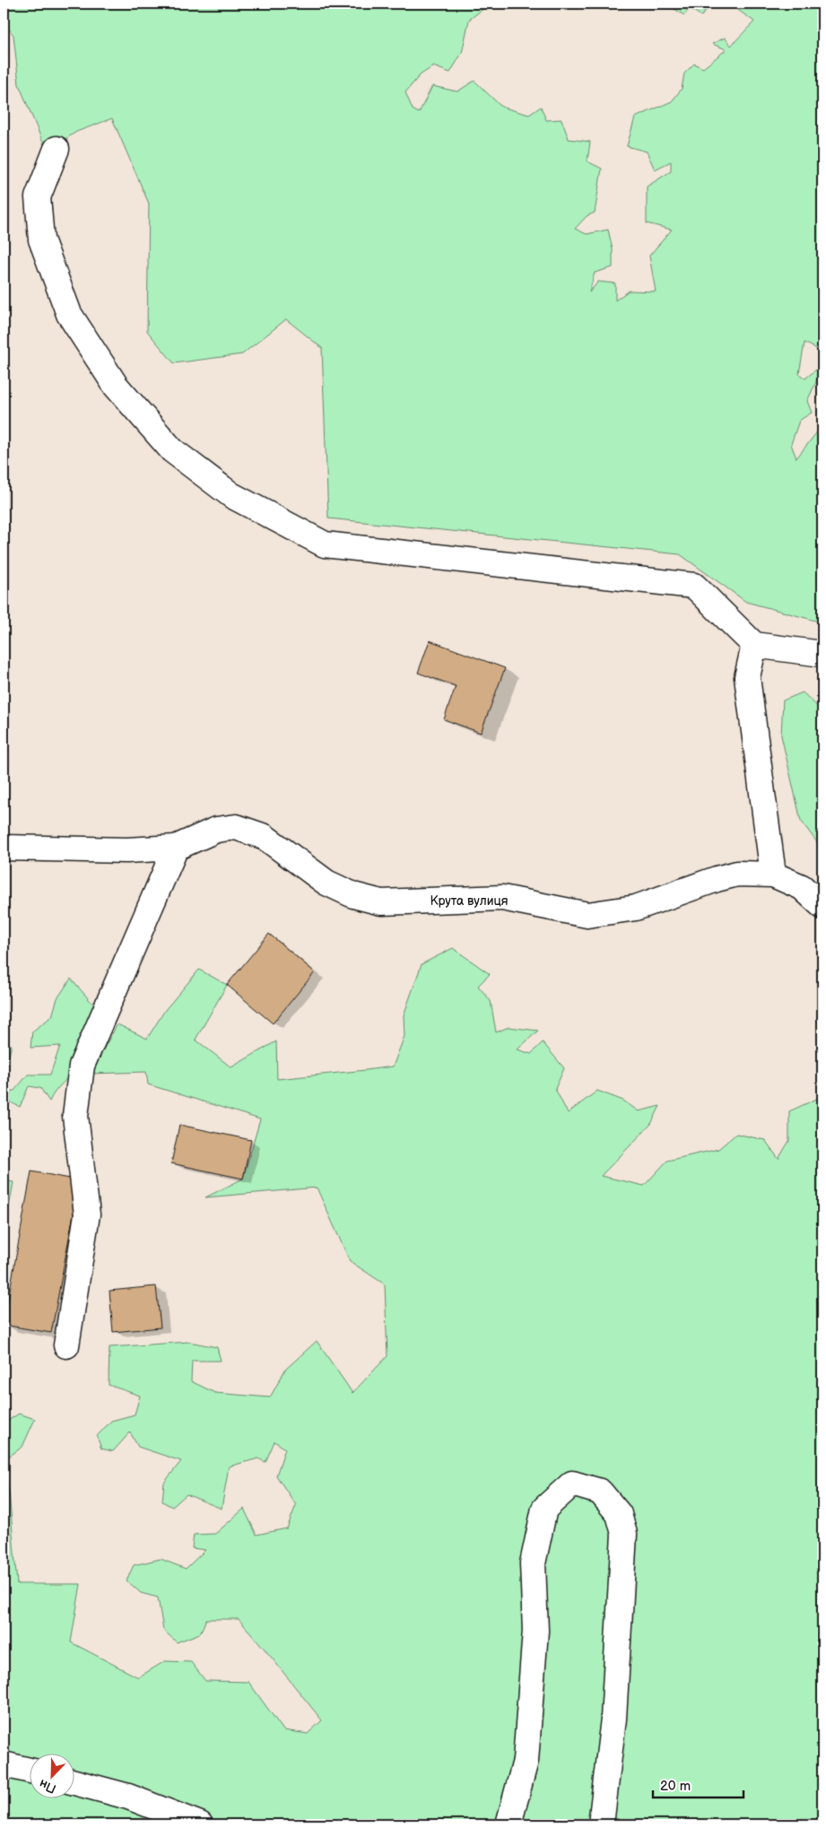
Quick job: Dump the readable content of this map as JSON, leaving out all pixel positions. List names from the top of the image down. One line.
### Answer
{"streets":{"street":["Крута вулиця"]},"scale_bar":"20 m","north":"bottom left"}
